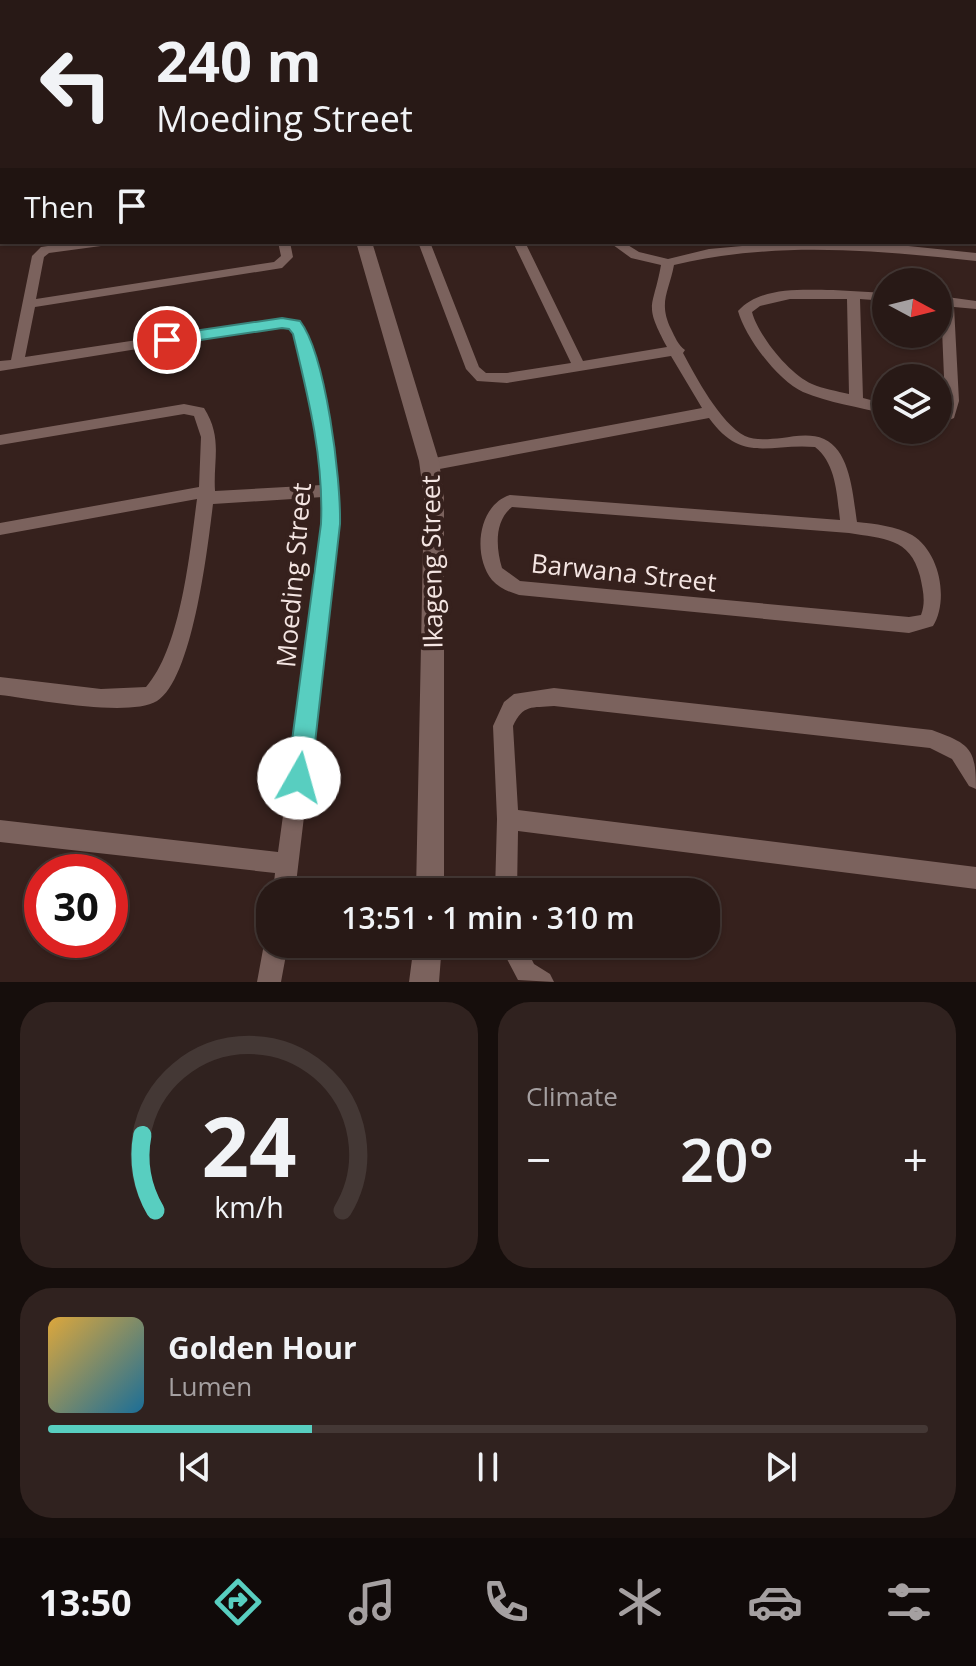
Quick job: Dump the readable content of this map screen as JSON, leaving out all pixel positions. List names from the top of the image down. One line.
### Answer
{"streets":{"street":["Ikageng Street","Barwana Street","Moeding Street"]},"north":"right","page":{"turn":["240 m","Moeding Street"],"then":"Then","limit":"30","trip":"13:51 · 1 min · 310 m","tile":"Climate","heat":["−","20°","+"],"song":["Golden Hour","Lumen"],"tabs":"13:50","gauge":["24","km/h"]}}
